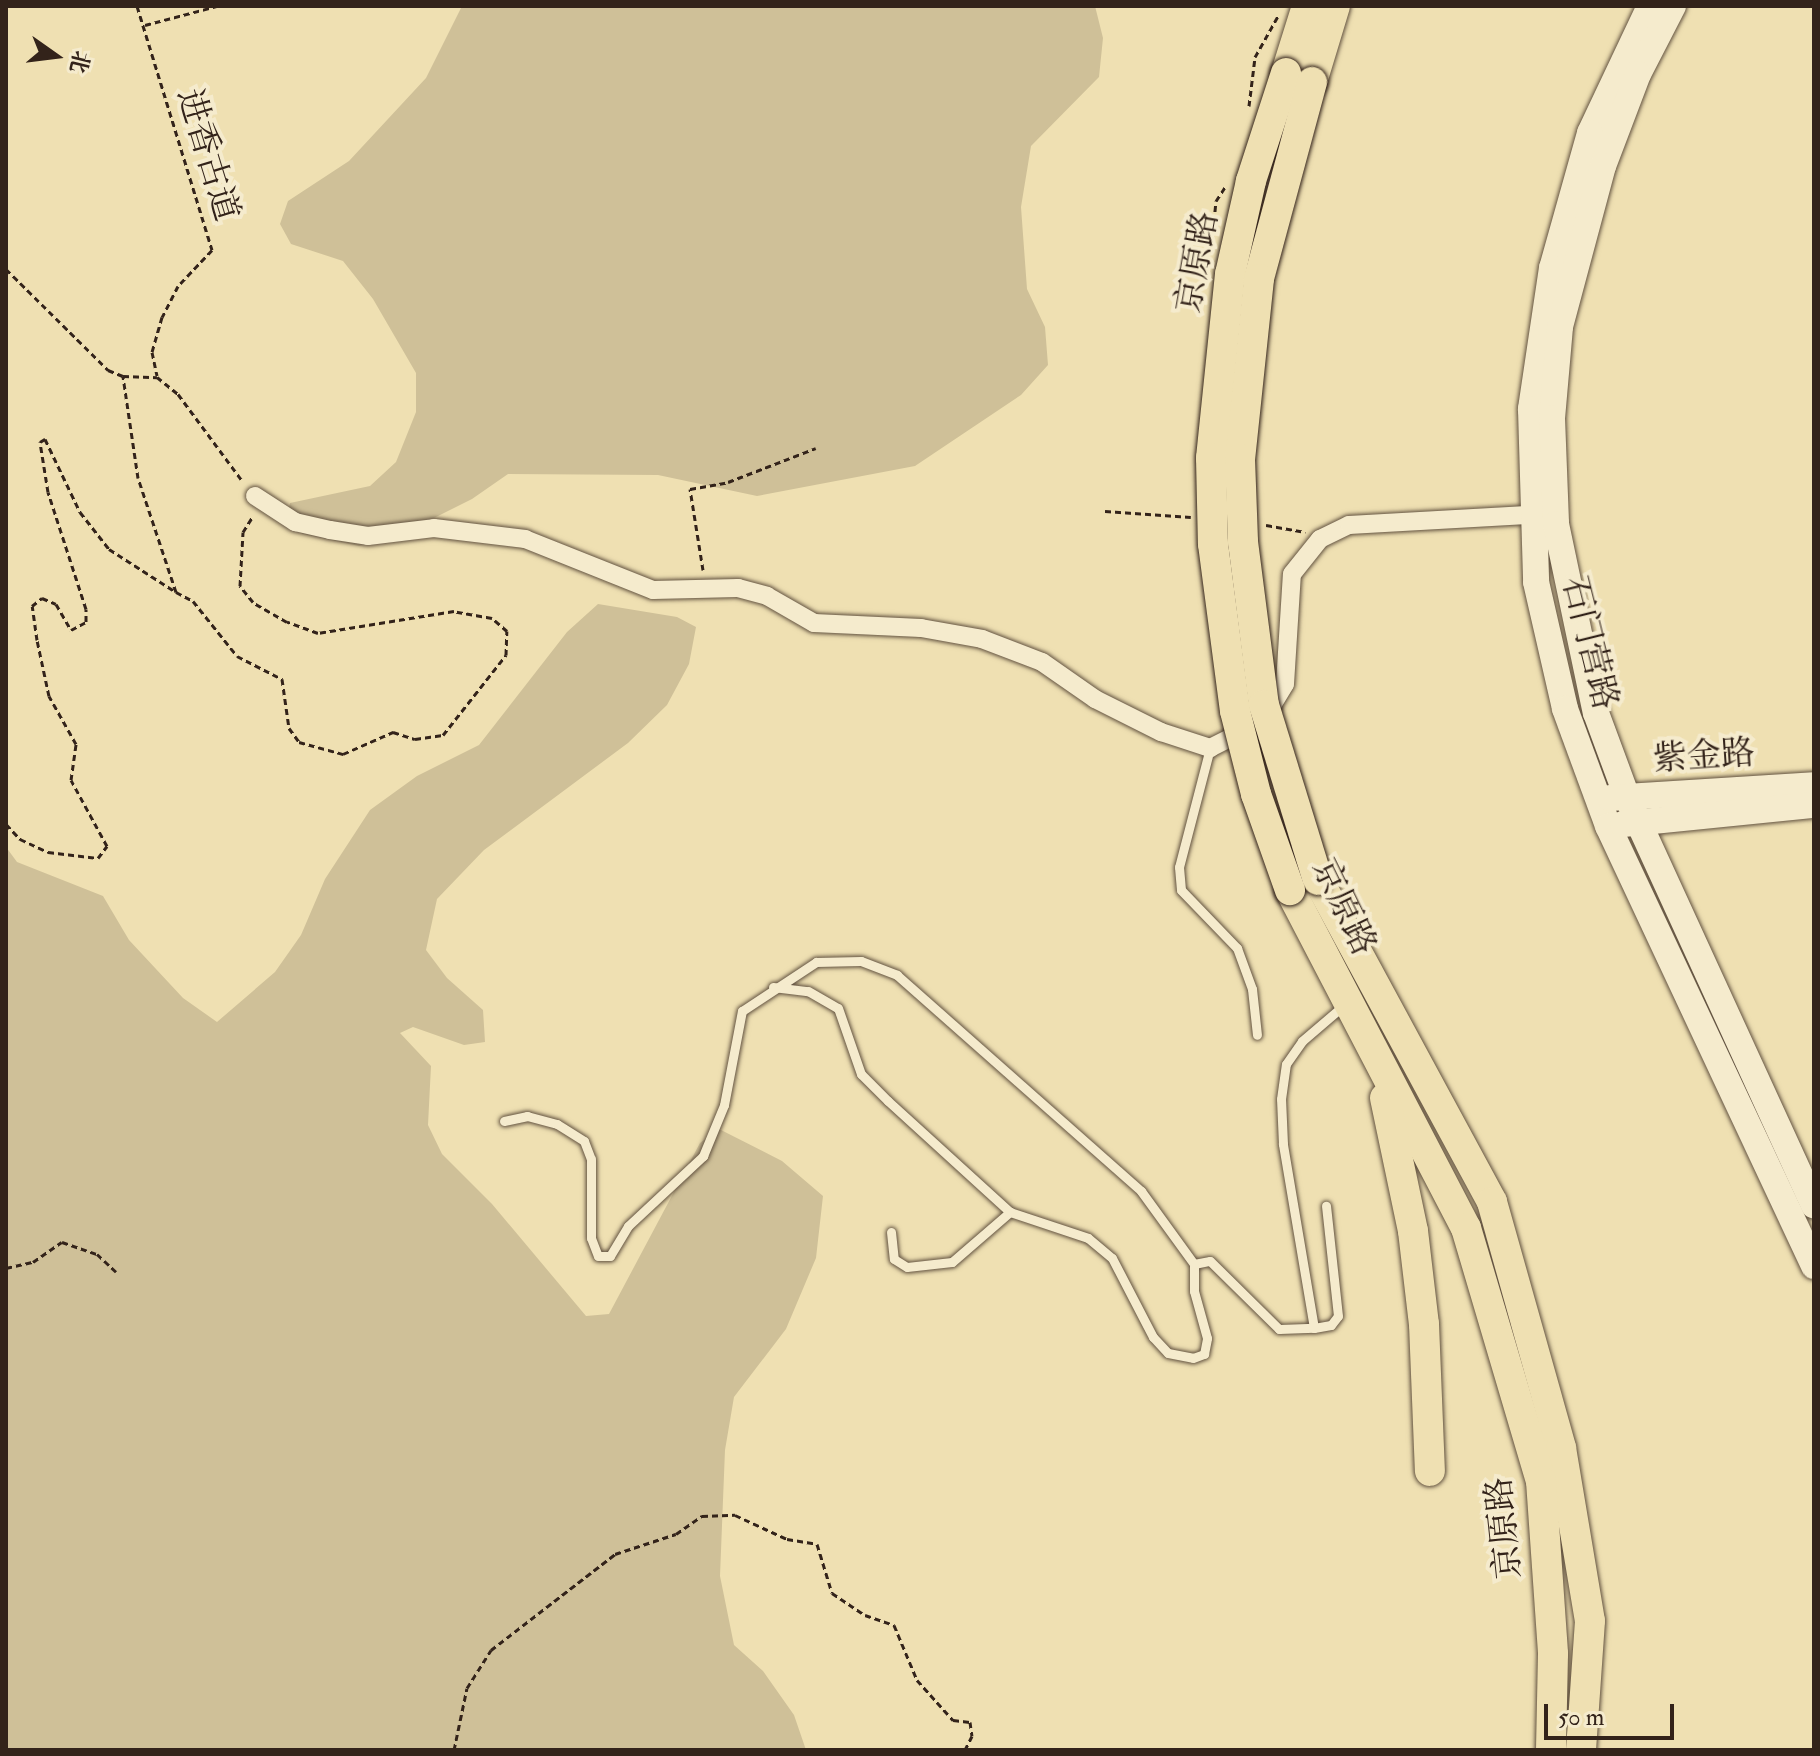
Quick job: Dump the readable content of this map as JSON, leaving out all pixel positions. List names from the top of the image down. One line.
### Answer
{"streets":{"highway":["京原路"],"main road":["石门营路","紫金路"],"path":["进香古道"]},"crossings":[["石门营路","紫金路"]],"scale_bar":"50 m","north":"right"}
